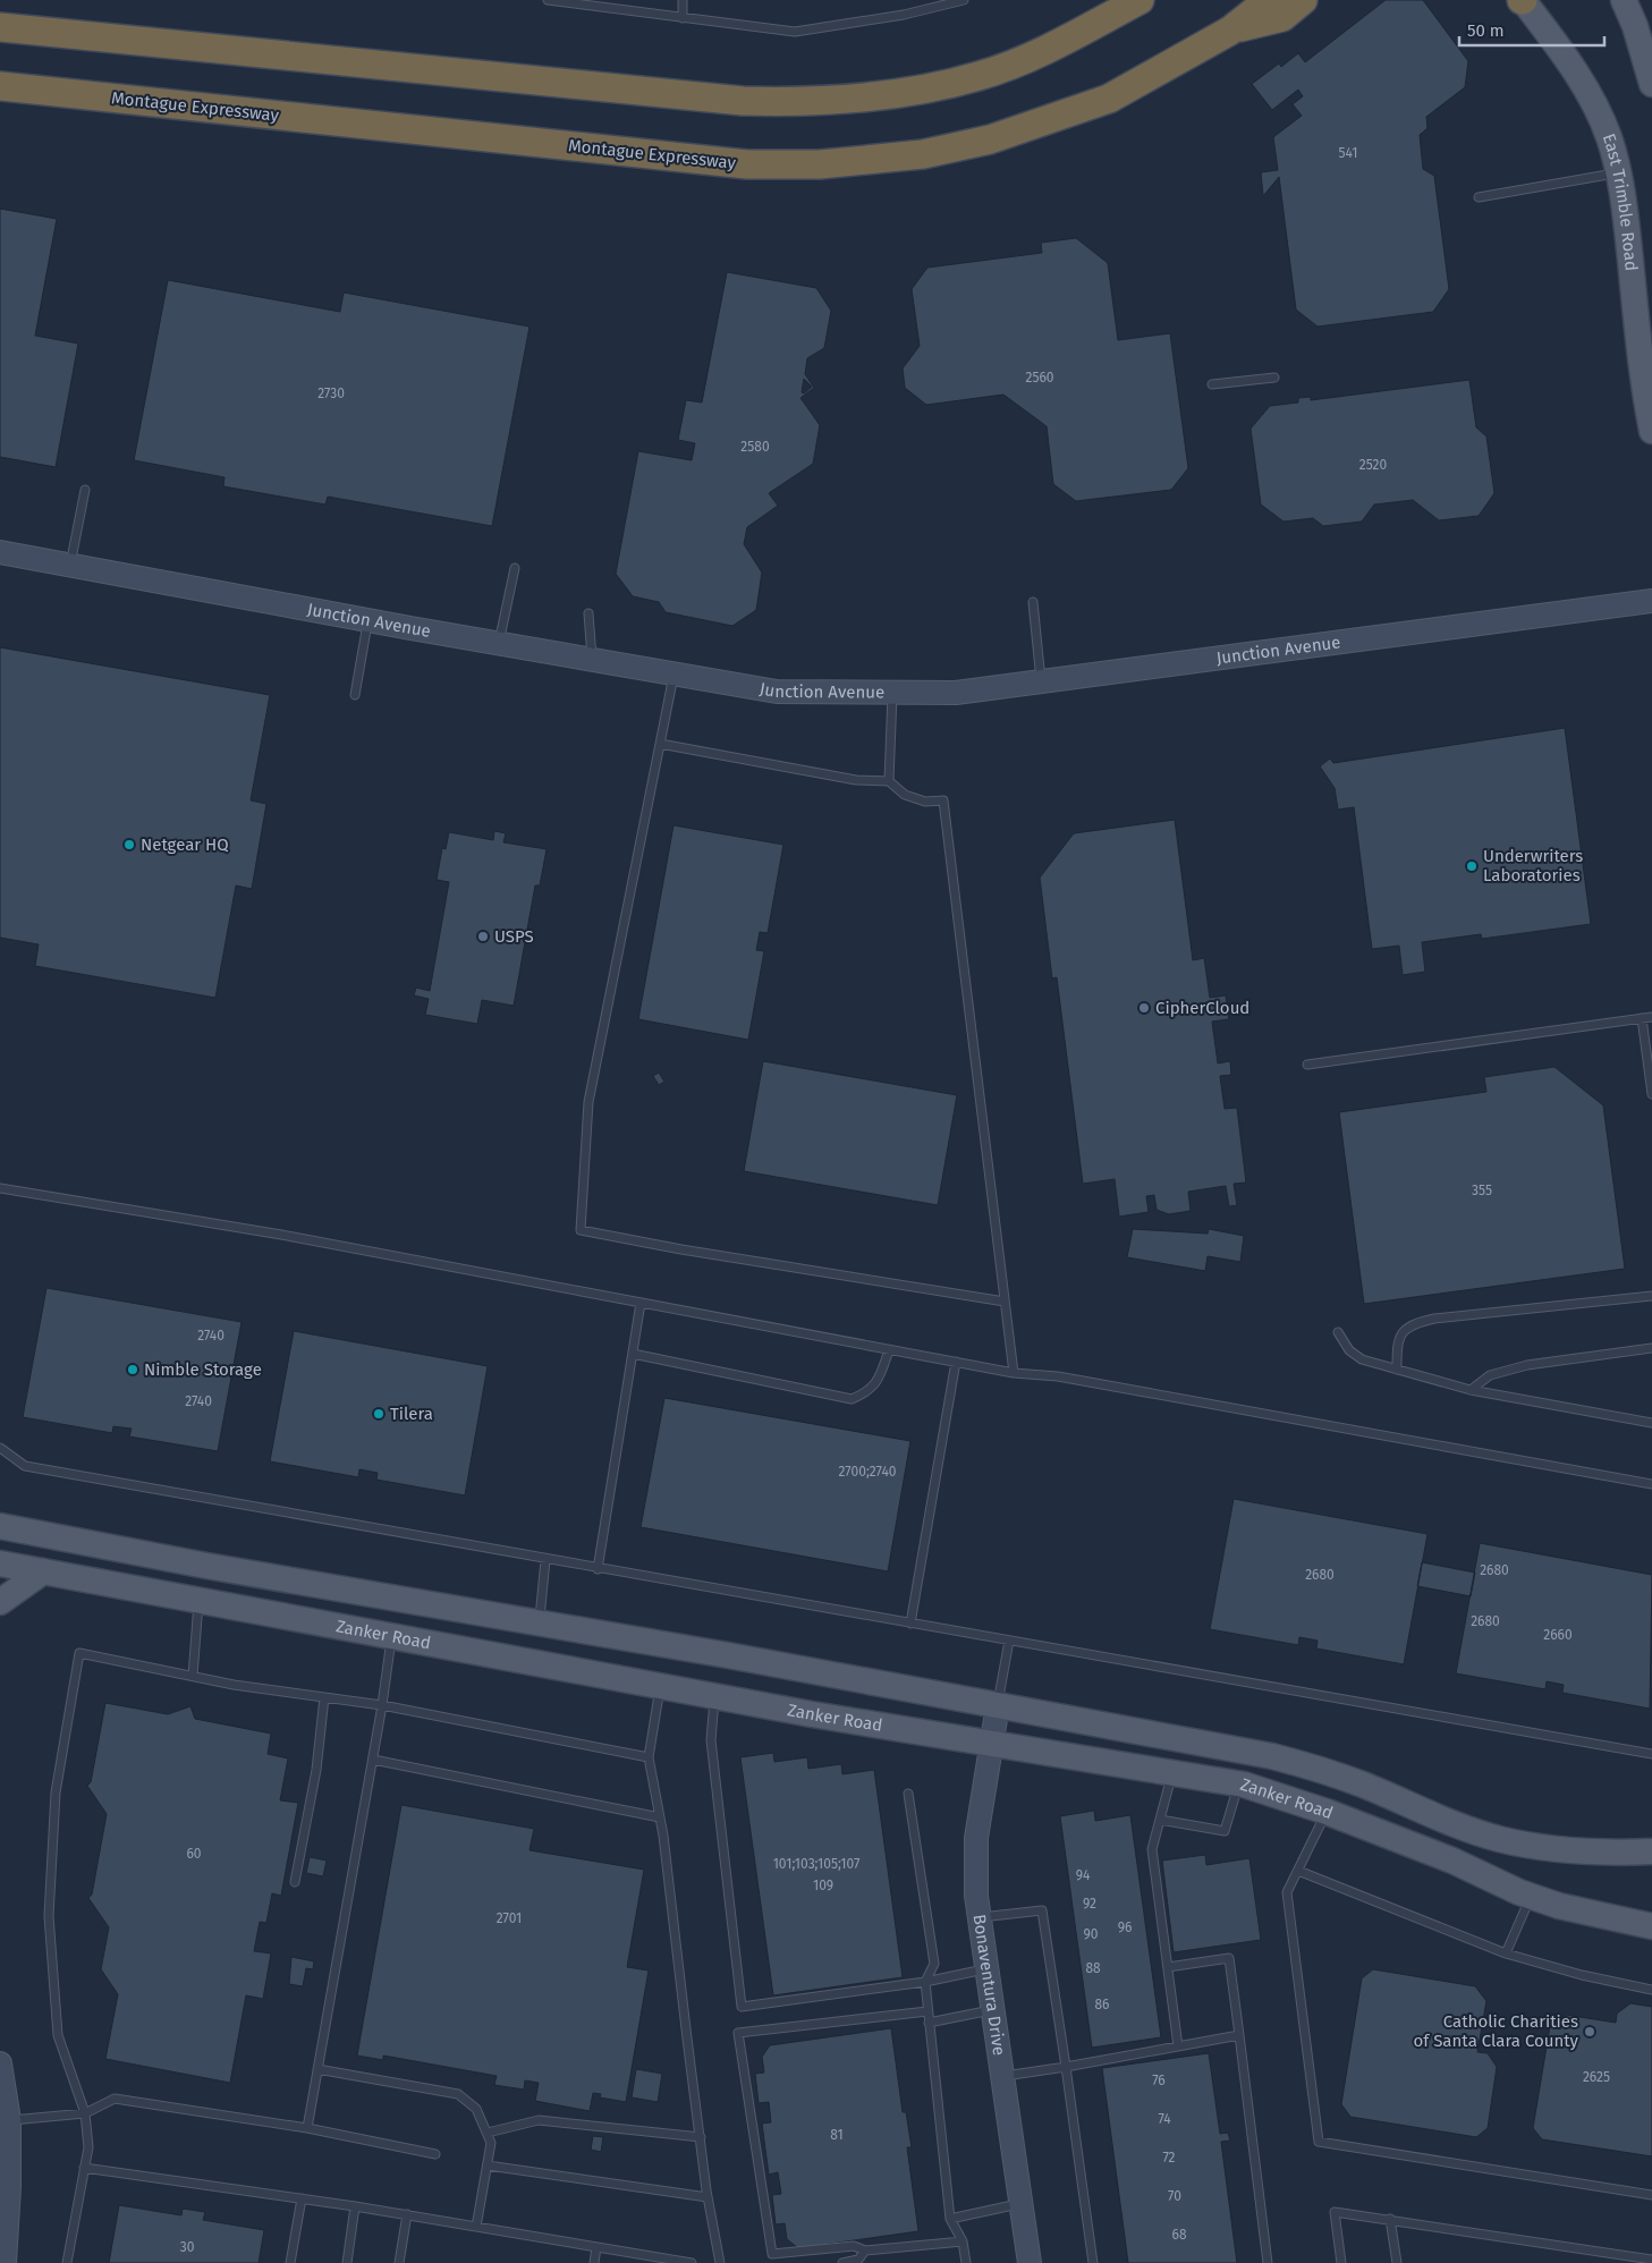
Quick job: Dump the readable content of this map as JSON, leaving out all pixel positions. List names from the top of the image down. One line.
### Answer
{"streets":{"highway":["Montague Expressway"],"main road":["East Trimble Road","Junction Avenue","Zanker Road","Bonaventura Drive"]},"crossings":[["Zanker Road","Bonaventura Drive"]],"places":["Netgear HQ","Underwriters Laboratories","USPS","CipherCloud","Nimble Storage","Tilera","Catholic Charities of Santa Clara County"],"house_numbers":["541","2560","2730","2580","2520","355","2740","2740","2700;2740","2680","2680","2680","2660","60","101;103;105;107","94","109","92","2701","96","90","88","86","2625","76","74","81","72","70","68","30"],"scale_bar":"50 m"}
